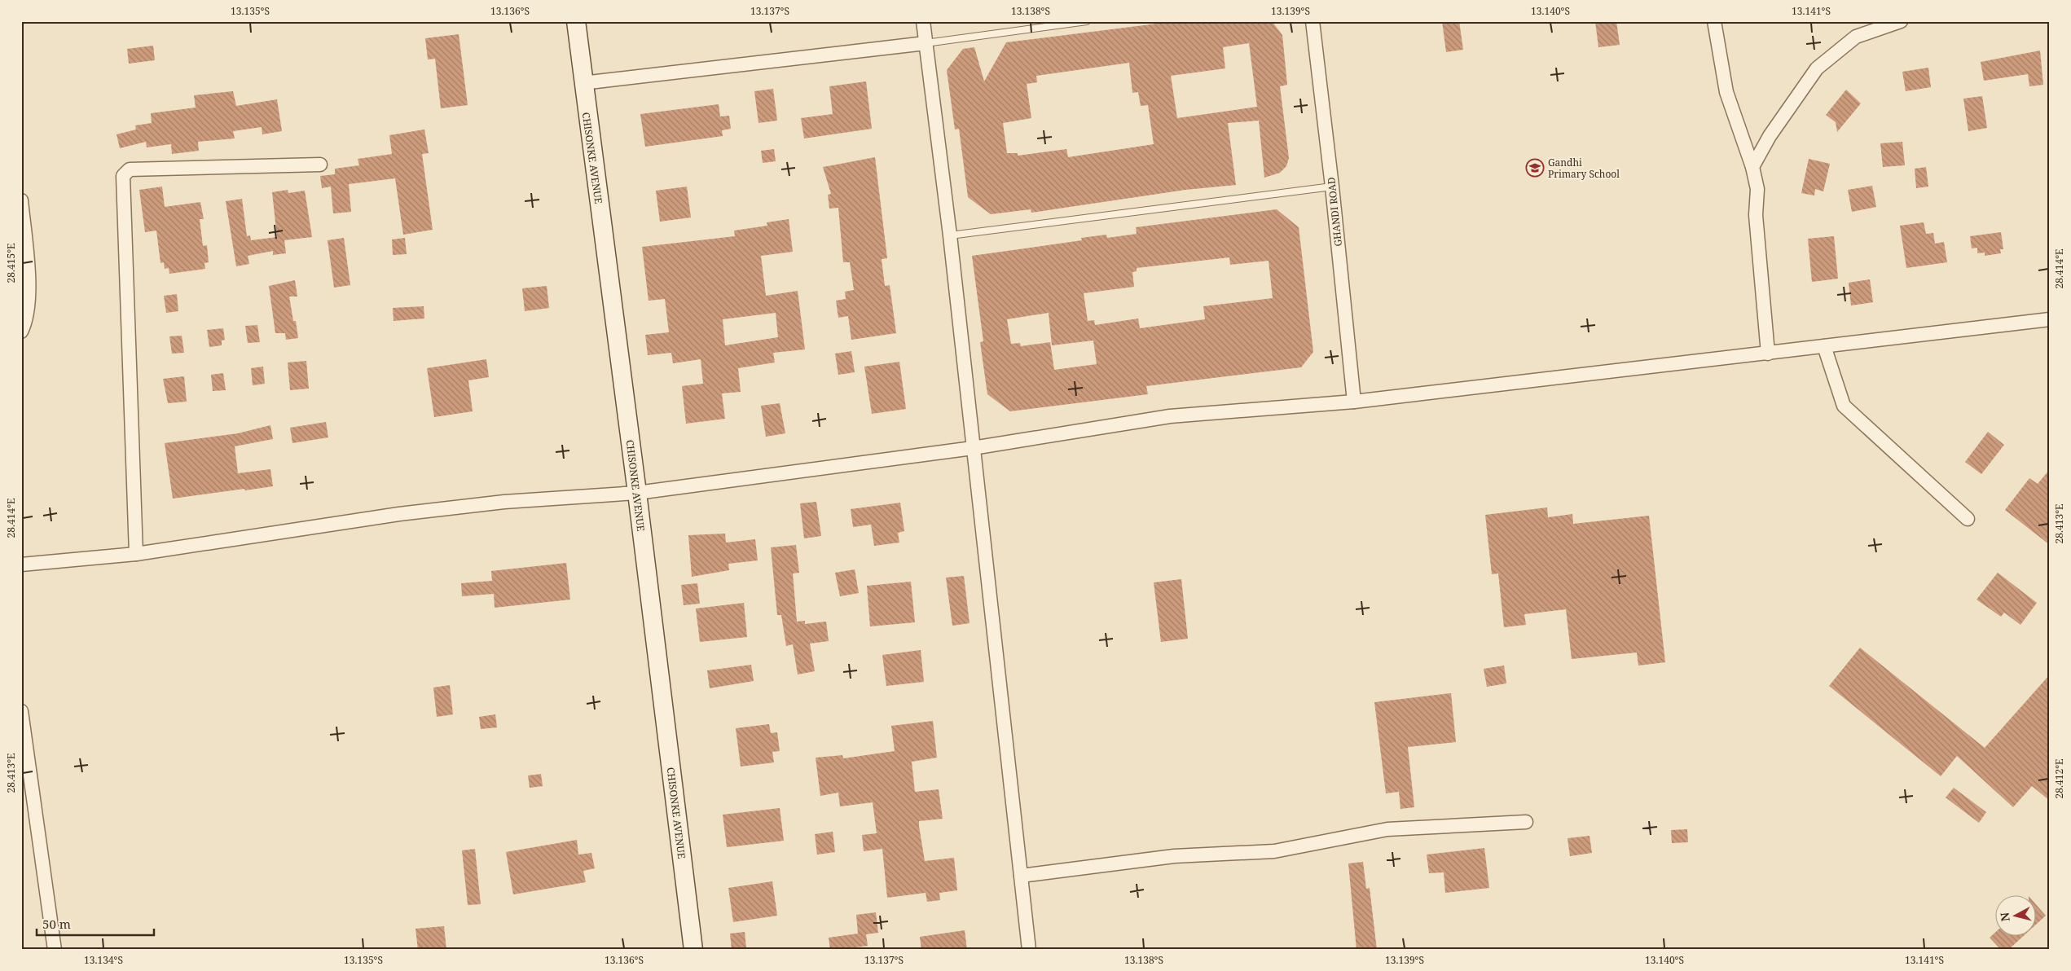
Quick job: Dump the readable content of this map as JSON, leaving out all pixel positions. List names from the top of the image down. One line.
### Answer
{"streets":{"street":["CHISONKE AVENUE","GHANDI ROAD"]},"places":{"school or university":["Gandhi Primary School"]},"scale_bar":"50 m","north":"left","coordinates":["13.135°S","13.136°S","13.137°S","13.138°S","13.139°S","13.140°S","13.141°S","28.415°E","28.414°E","28.413°E","28.412°E","13.134°S"]}
